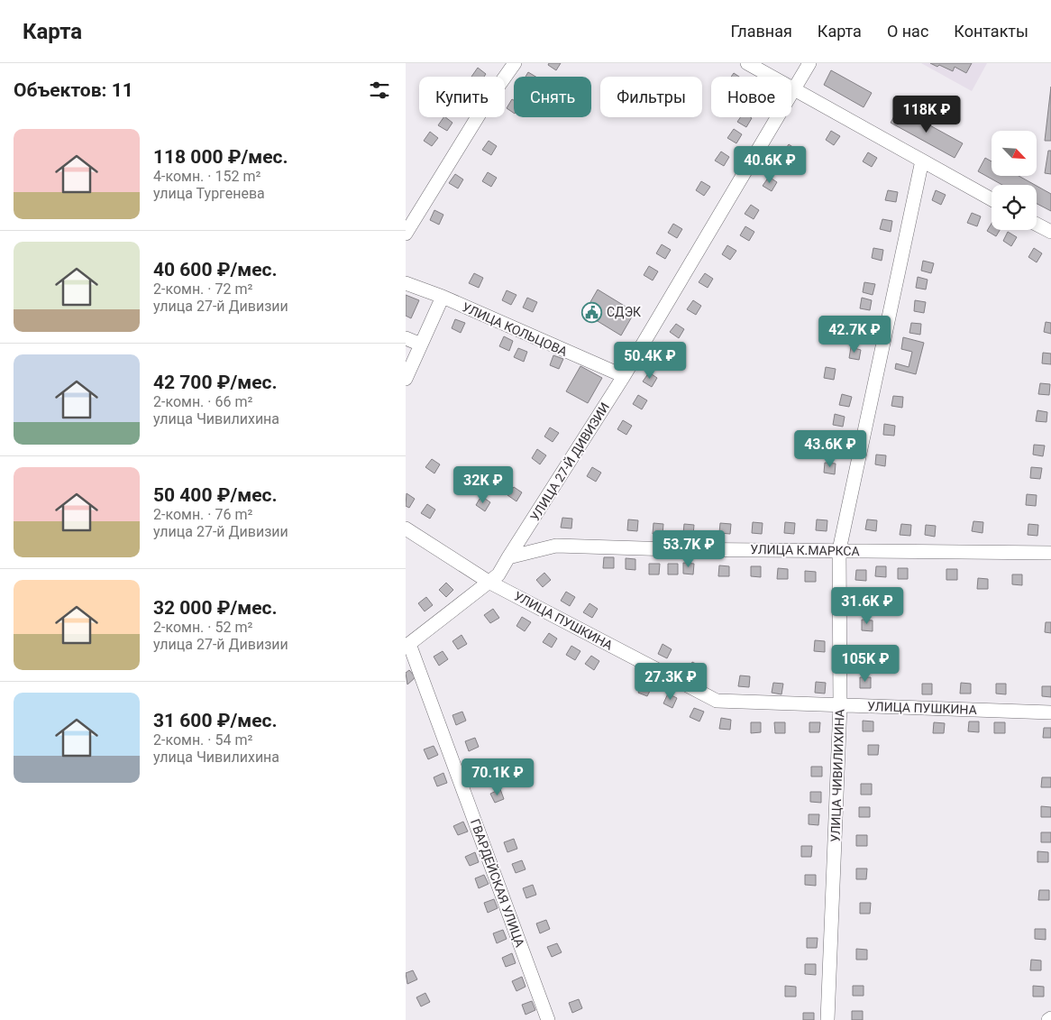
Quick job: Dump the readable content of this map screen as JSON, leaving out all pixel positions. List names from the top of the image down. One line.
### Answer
{"streets":{"street":["УЛИЦА КОЛЬЦОВА","УЛИЦА 27-Й ДИВИЗИИ","УЛИЦА К.МАРКСА","УЛИЦА ПУШКИНА","УЛИЦА ЧИВИЛИХИНА","ГВАРДЕЙСКАЯ УЛИЦА"]},"crossings":[["УЛИЦА КОЛЬЦОВА","УЛИЦА 27-Й ДИВИЗИИ"],["УЛИЦА 27-Й ДИВИЗИИ","УЛИЦА К.МАРКСА"],["УЛИЦА К.МАРКСА","УЛИЦА ЧИВИЛИХИНА"],["УЛИЦА ПУШКИНА","УЛИЦА ЧИВИЛИХИНА"]],"places":{"public building":["СДЭК"]},"north":"bottom right","page":{"header":"Карта","nav":["Главная","Карта","О нас","Контакты"],"heading":"Объектов: 11","chip":["Купить","Снять","Фильтры","Новое"],"price":["118K ₽","40.6K ₽","42.7K ₽","50.4K ₽","43.6K ₽","32K ₽","53.7K ₽","31.6K ₽","105K ₽","27.3K ₽","70.1K ₽"],"list":[{"name":"118 000 ₽/мес.","note":"4-комн. · 152 m² · улица Тургенева"},{"name":"40 600 ₽/мес.","note":"2-комн. · 72 m² · улица 27-й Дивизии"},{"name":"42 700 ₽/мес.","note":"2-комн. · 66 m² · улица Чивилихина"},{"name":"50 400 ₽/мес.","note":"2-комн. · 76 m² · улица 27-й Дивизии"},{"name":"32 000 ₽/мес.","note":"2-комн. · 52 m² · улица 27-й Дивизии"},{"name":"31 600 ₽/мес.","note":"2-комн. · 54 m² · улица Чивилихина"}]}}
